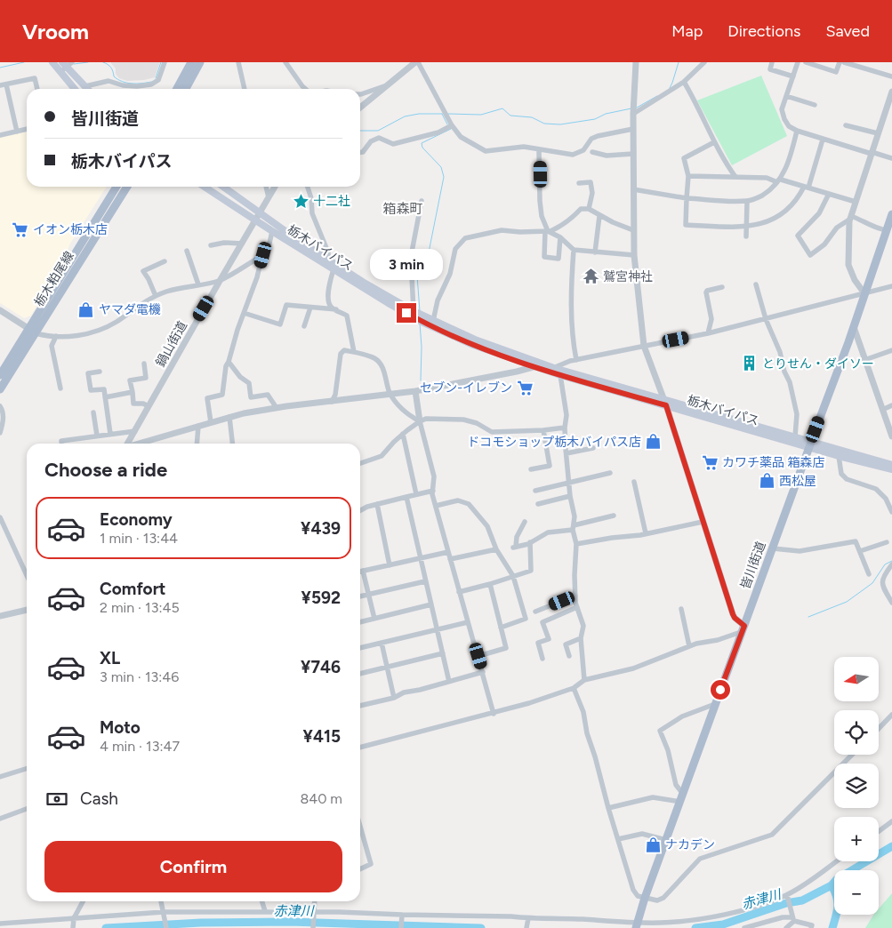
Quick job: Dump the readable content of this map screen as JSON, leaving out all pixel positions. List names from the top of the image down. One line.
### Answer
{"streets":{"main road":["栃木バイパス","栃木粕尾線","皆川街道"],"street":["鍋山街道"]},"crossings":[["栃木バイパス","鍋山街道"],["栃木バイパス","皆川街道"]],"districts":["箱森町"],"water":["赤津川"],"places":{"place":["十二社"],"supermarket":["イオン栃木店","セブン-イレブン","カワチ薬品 箱森店"],"temple":["鷲宮神社"],"shop":["ヤマダ電機","ドコモショップ栃木バイパス店","西松屋","ナカデン"],"building":["とりせん・ダイソー"]},"north":"left","page":{"header":"Vroom","nav":["Map","Directions","Saved"],"banner":["皆川街道","栃木バイパス"],"bubble":"3 min","heading":"Choose a ride","list":[{"name":"Economy","note":"1 min · 13:44","value":"¥439"},{"name":"Comfort","note":"2 min · 13:45","value":"¥592"},{"name":"XL","note":"3 min · 13:46","value":"¥746"},{"name":"Moto","note":"4 min · 13:47","value":"¥415"}],"map_buttons":["+","−"],"pay":["Cash","840 m"],"buttons":"Confirm"}}
